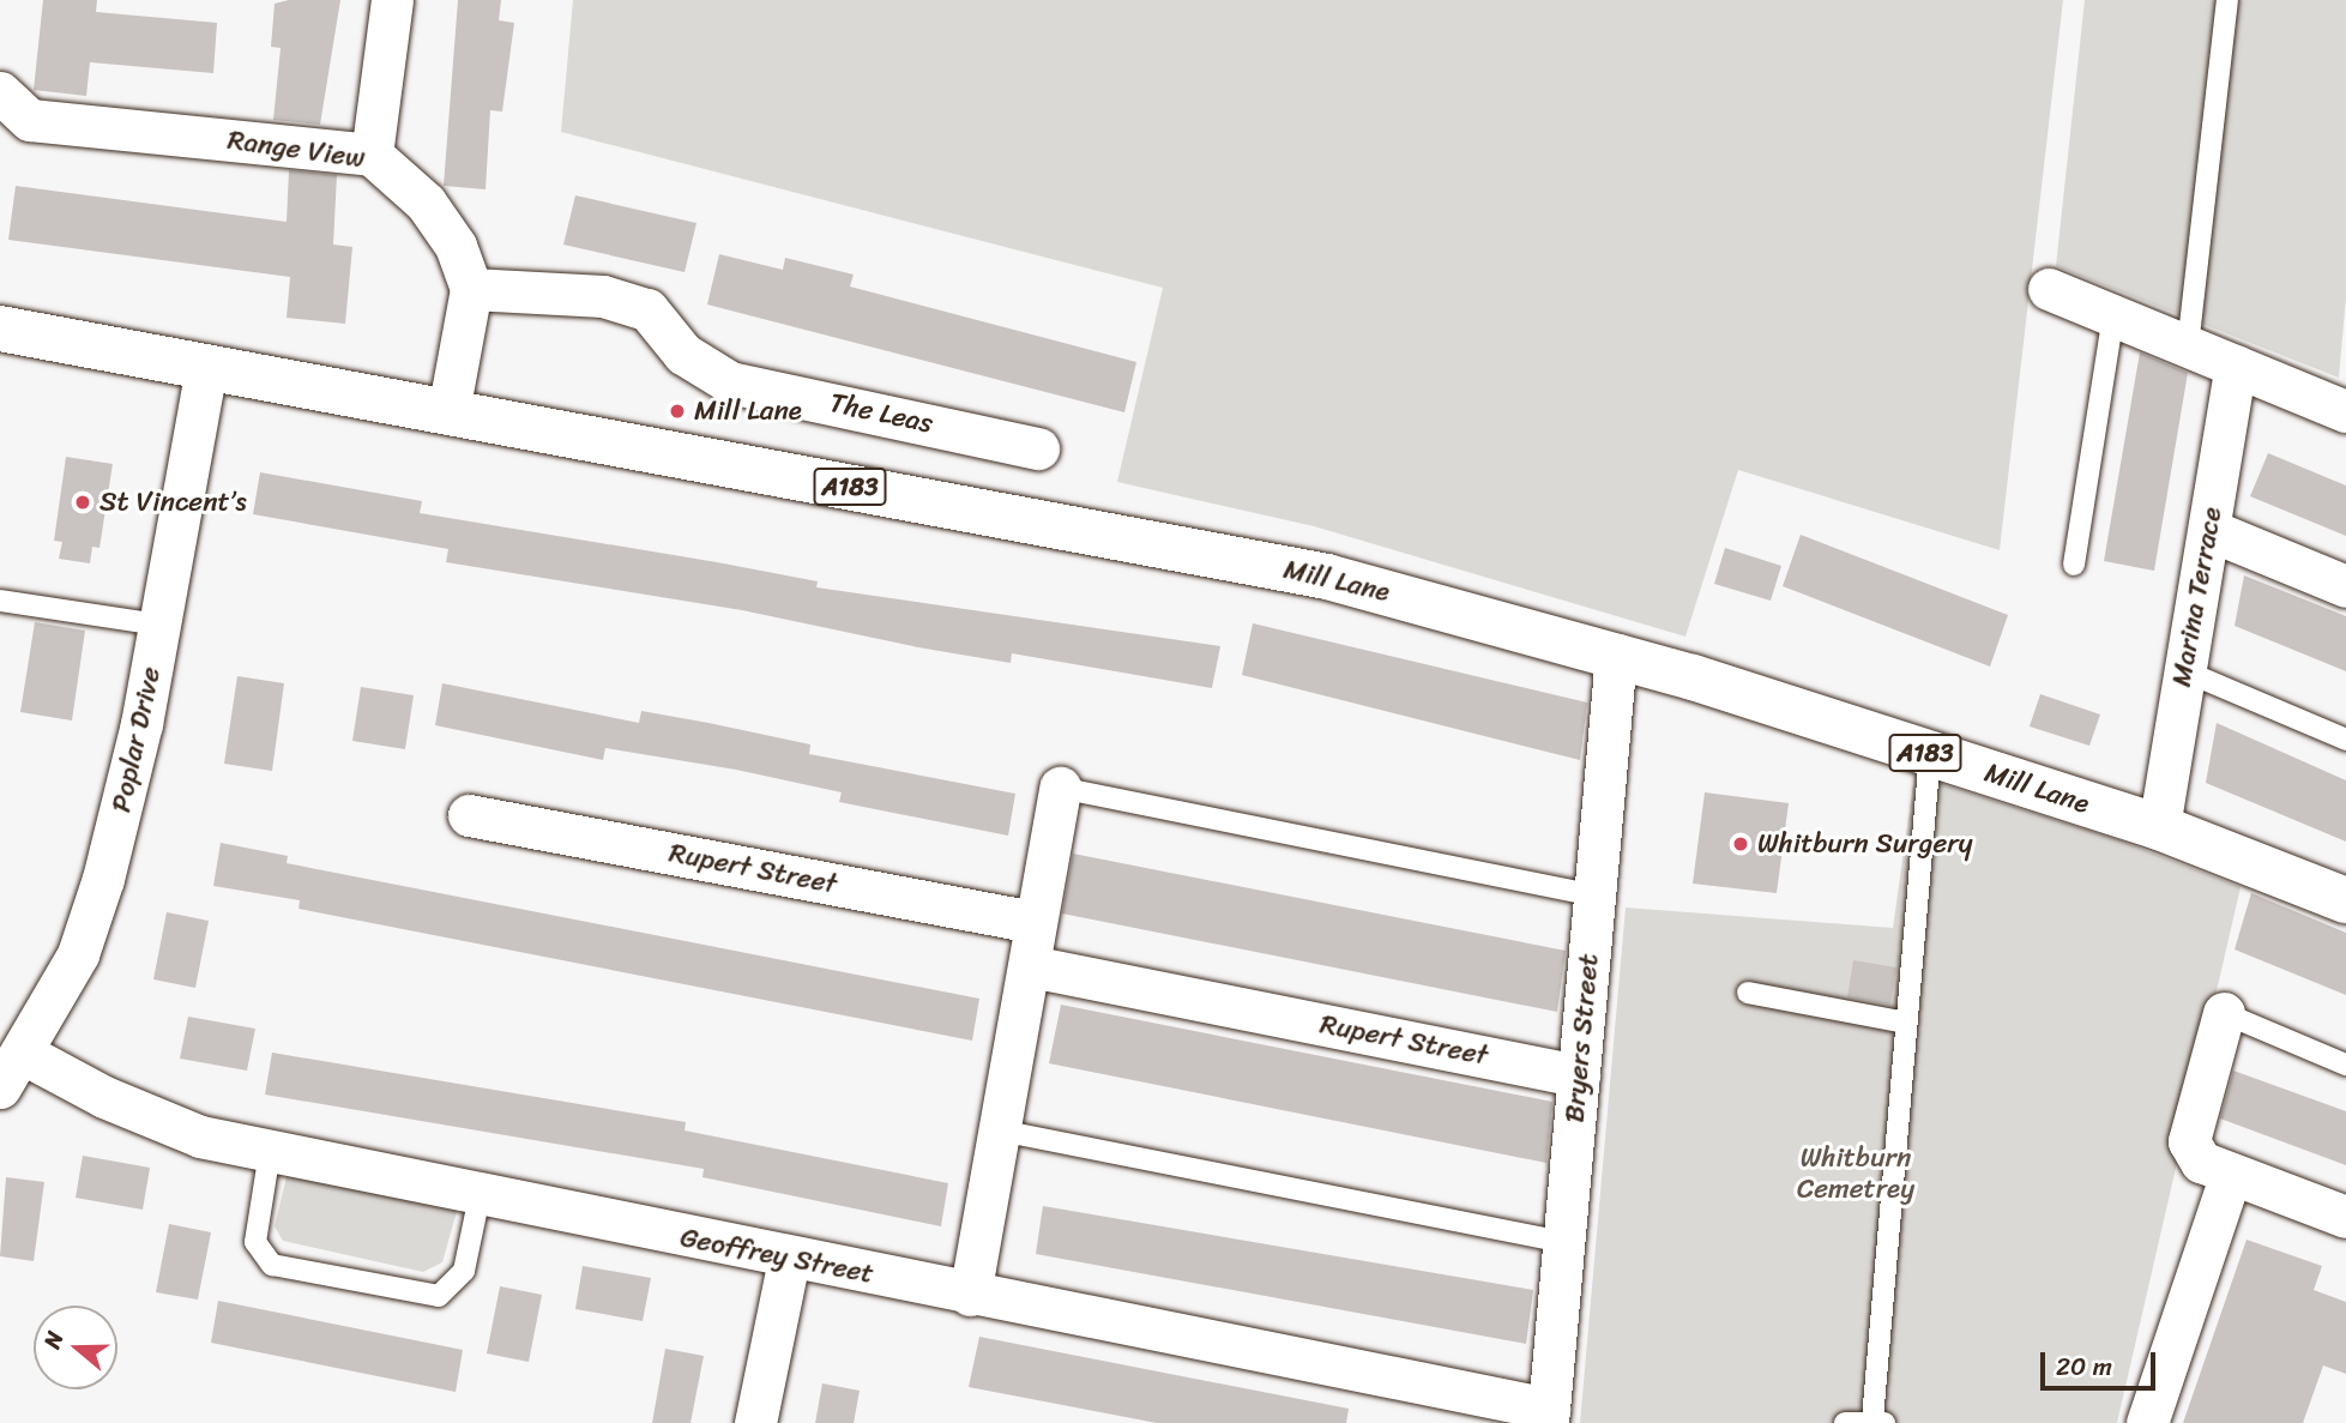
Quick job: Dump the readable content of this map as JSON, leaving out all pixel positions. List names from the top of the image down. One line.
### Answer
{"streets":{"main road":["A183","Mill Lane"],"street":["Range View","The Leas","Marina Terrace","Poplar Drive","Rupert Street","Bryers Street","Geoffrey Street"]},"crossings":[["Range View","The Leas"],["Mill Lane","Marina Terrace"],["Mill Lane","Poplar Drive"],["Mill Lane","Bryers Street"],["Poplar Drive","Geoffrey Street"],["Rupert Street","Bryers Street"],["Bryers Street","Geoffrey Street"]],"parks":["Whitburn Cemetrey"],"places":["Mill Lane","St Vincent’s","Whitburn Surgery"],"scale_bar":"20 m","north":"left"}
